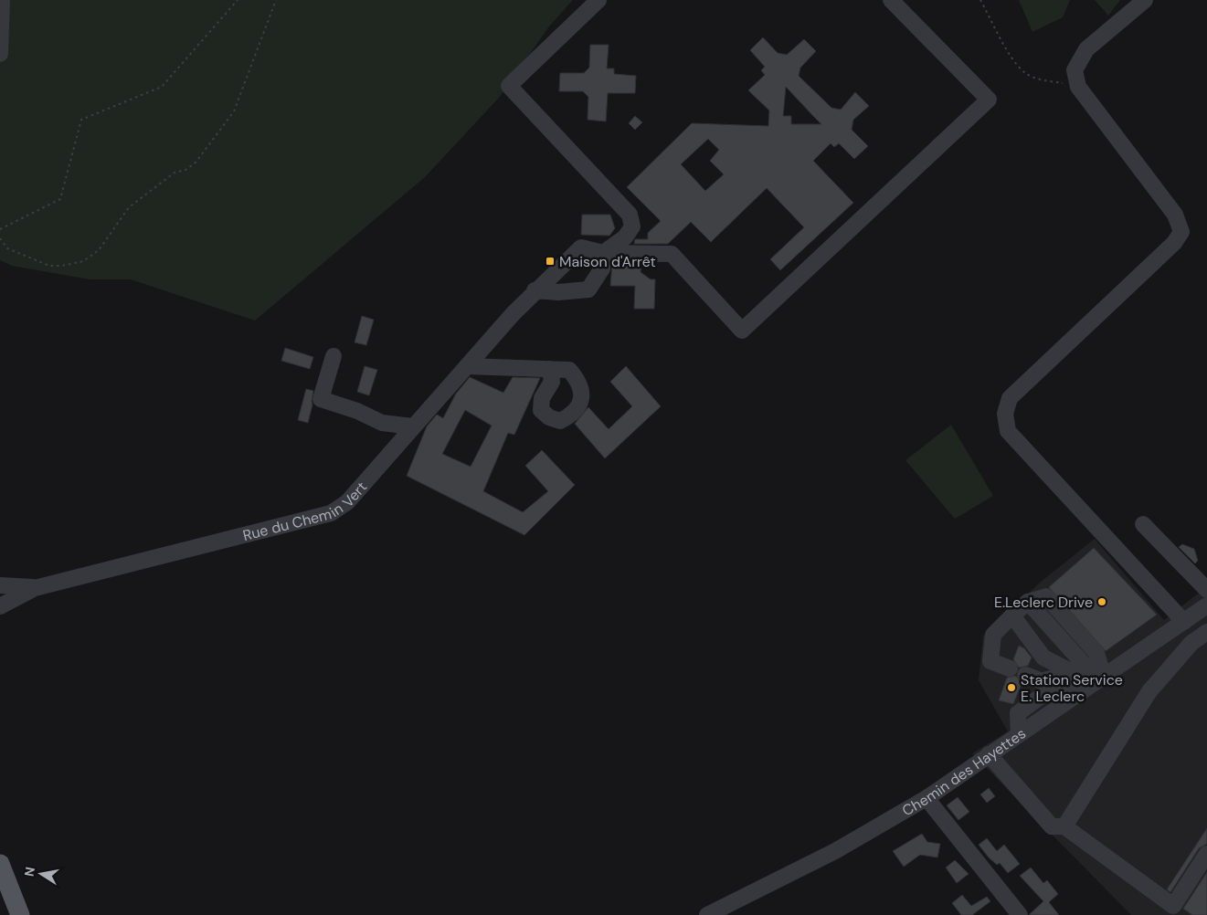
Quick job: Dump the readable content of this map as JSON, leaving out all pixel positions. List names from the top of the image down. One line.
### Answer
{"streets":{"street":["Rue du Chemin Vert","Chemin des Hayettes"]},"places":{"transit":["Maison d'Arrêt"],"other":["E.Leclerc Drive","Station Service E. Leclerc"]},"north":"left"}
